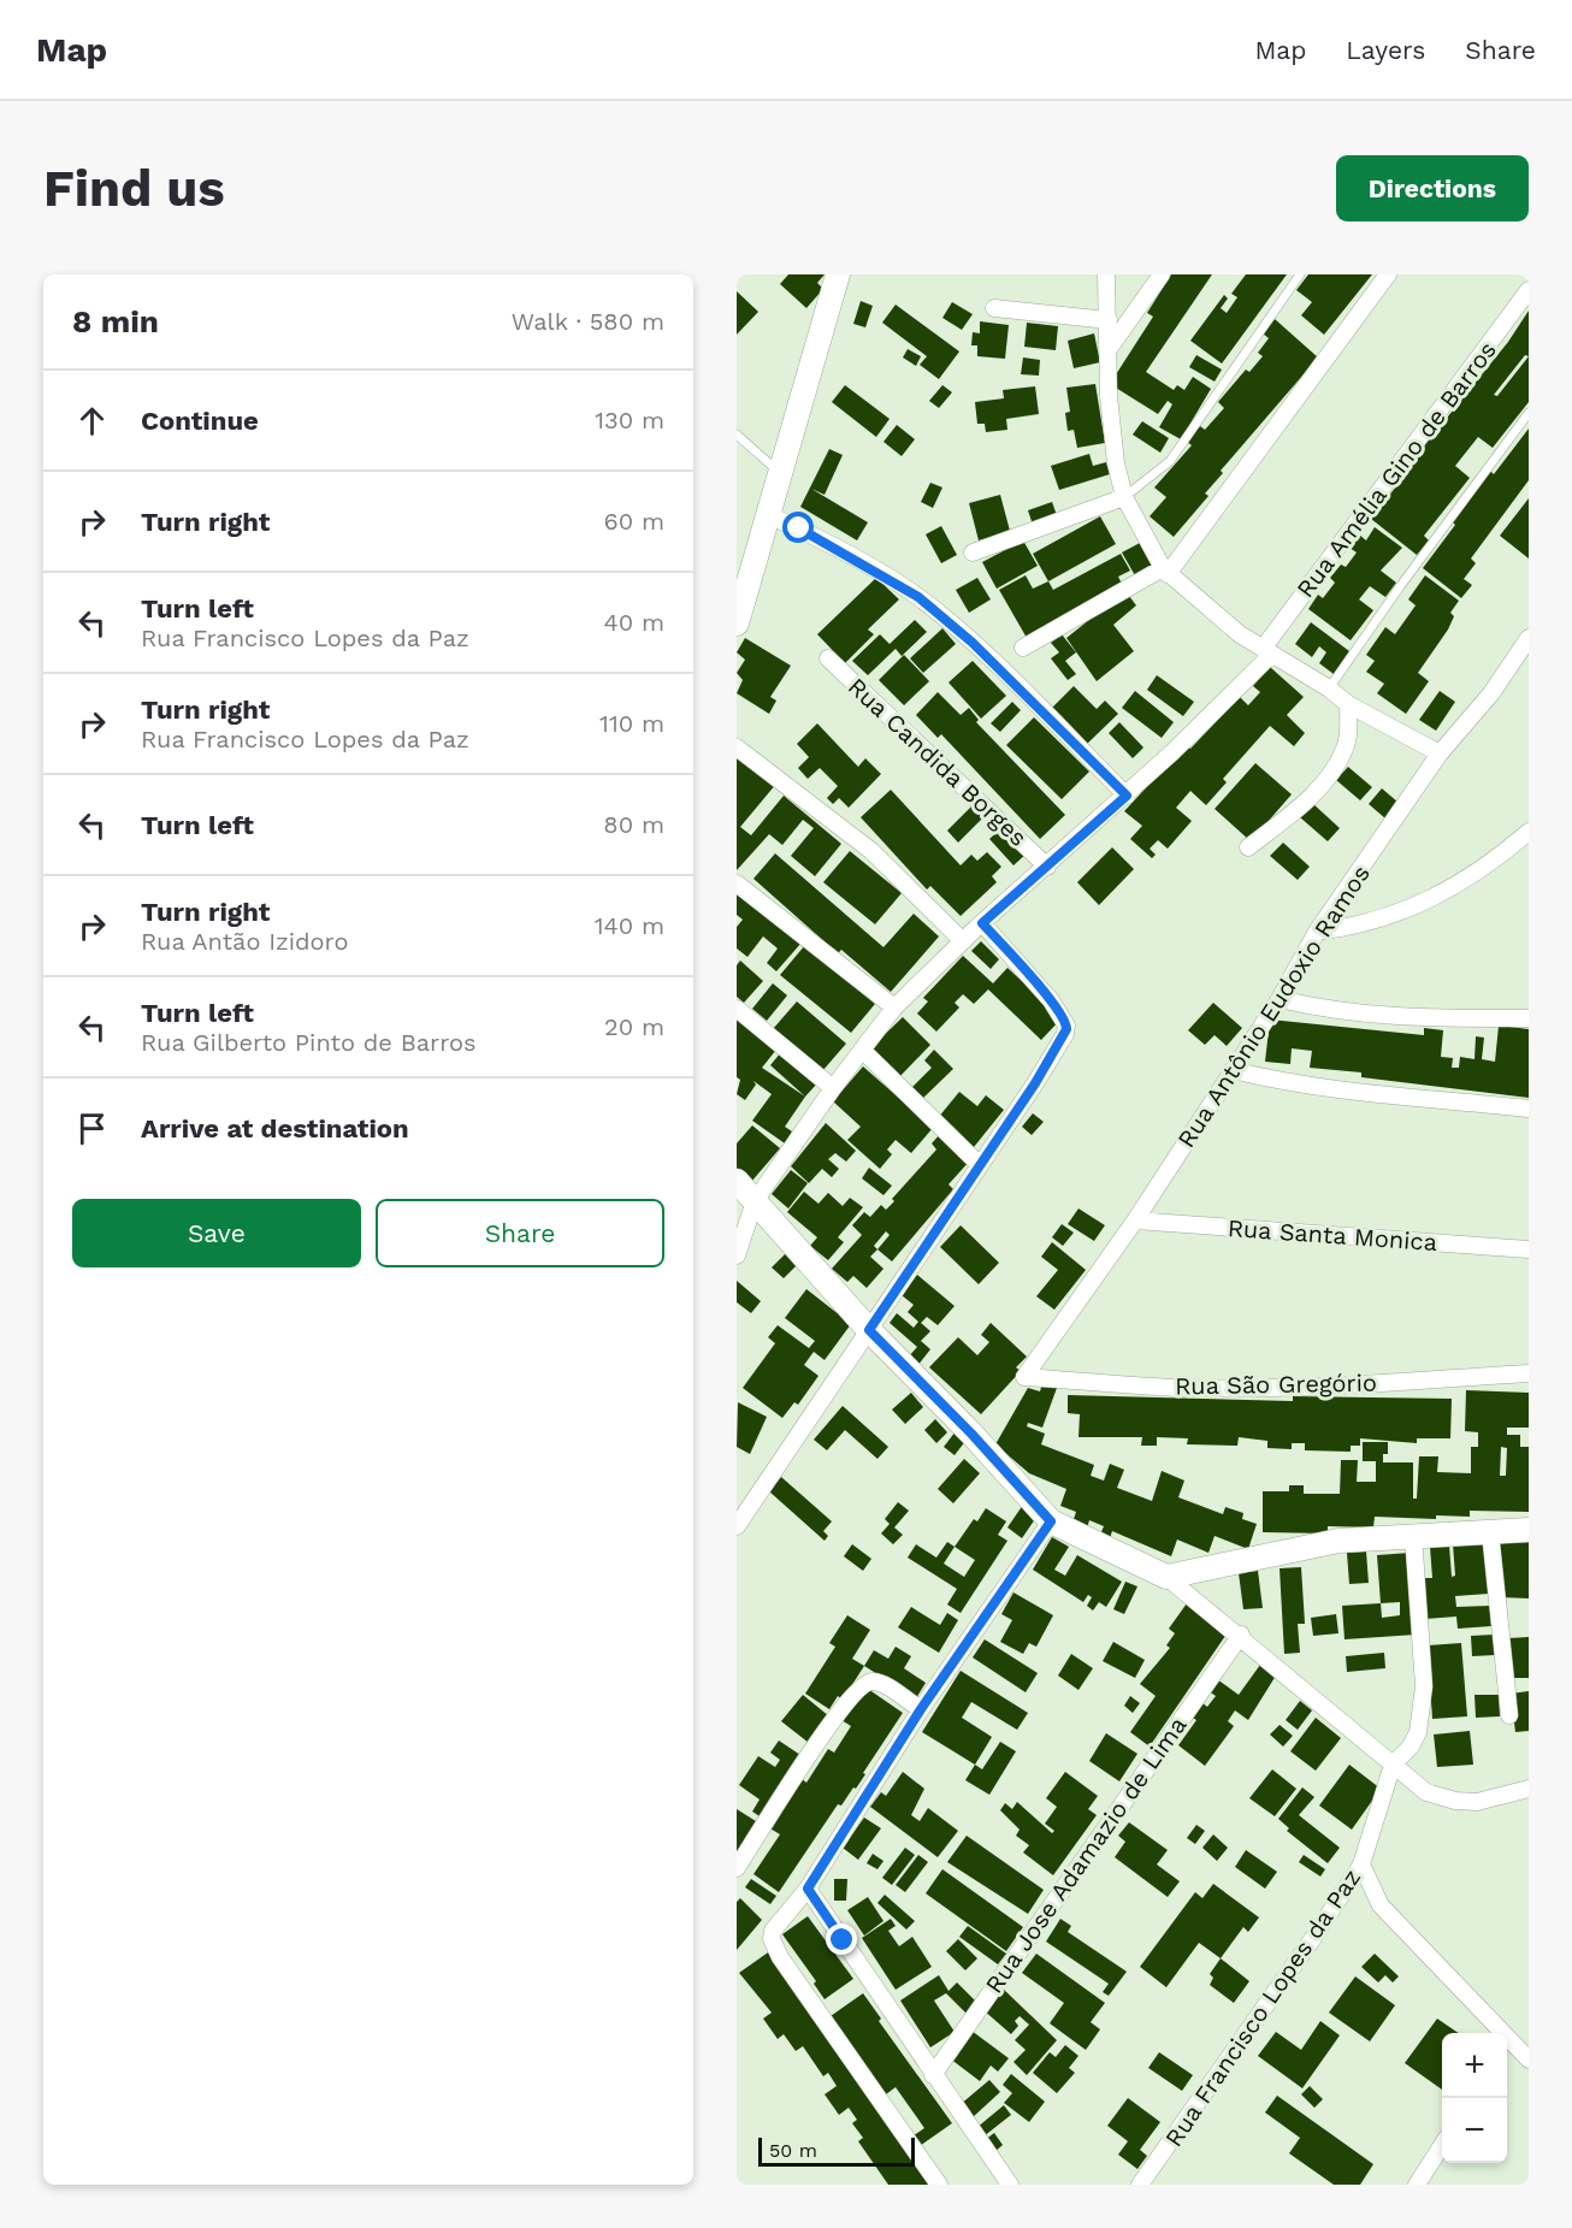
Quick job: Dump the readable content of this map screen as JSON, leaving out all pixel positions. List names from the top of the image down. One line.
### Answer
{"streets":{"street":["Rua Amélia Gino de Barros","Rua Candida Borges","Rua Antônio Eudoxio Ramos","Rua Santa Monica","Rua São Gregório","Rua Jose Adamazio de Lima","Rua Francisco Lopes da Paz"]},"crossings":[["Rua Amélia Gino de Barros","Rua Candida Borges"],["Rua Antônio Eudoxio Ramos","Rua Santa Monica"],["Rua Antônio Eudoxio Ramos","Rua São Gregório"]],"scale_bar":"50 m","page":{"header":"Map","nav":["Map","Layers","Share"],"buttons":["Directions",["Save","Share"]],"title":"Find us","heading":["8 min","Walk · 580 m"],"list":[["Continue","130 m"],["Turn right","60 m"],["Turn left","Rua Francisco Lopes da Paz","40 m"],["Turn right","Rua Francisco Lopes da Paz","110 m"],["Turn left","80 m"],["Turn right","Rua Antão Izidoro","140 m"],["Turn left","Rua Gilberto Pinto de Barros","20 m"],"Arrive at destination"],"map_buttons":["+","−"],"scale":"50 m"}}
